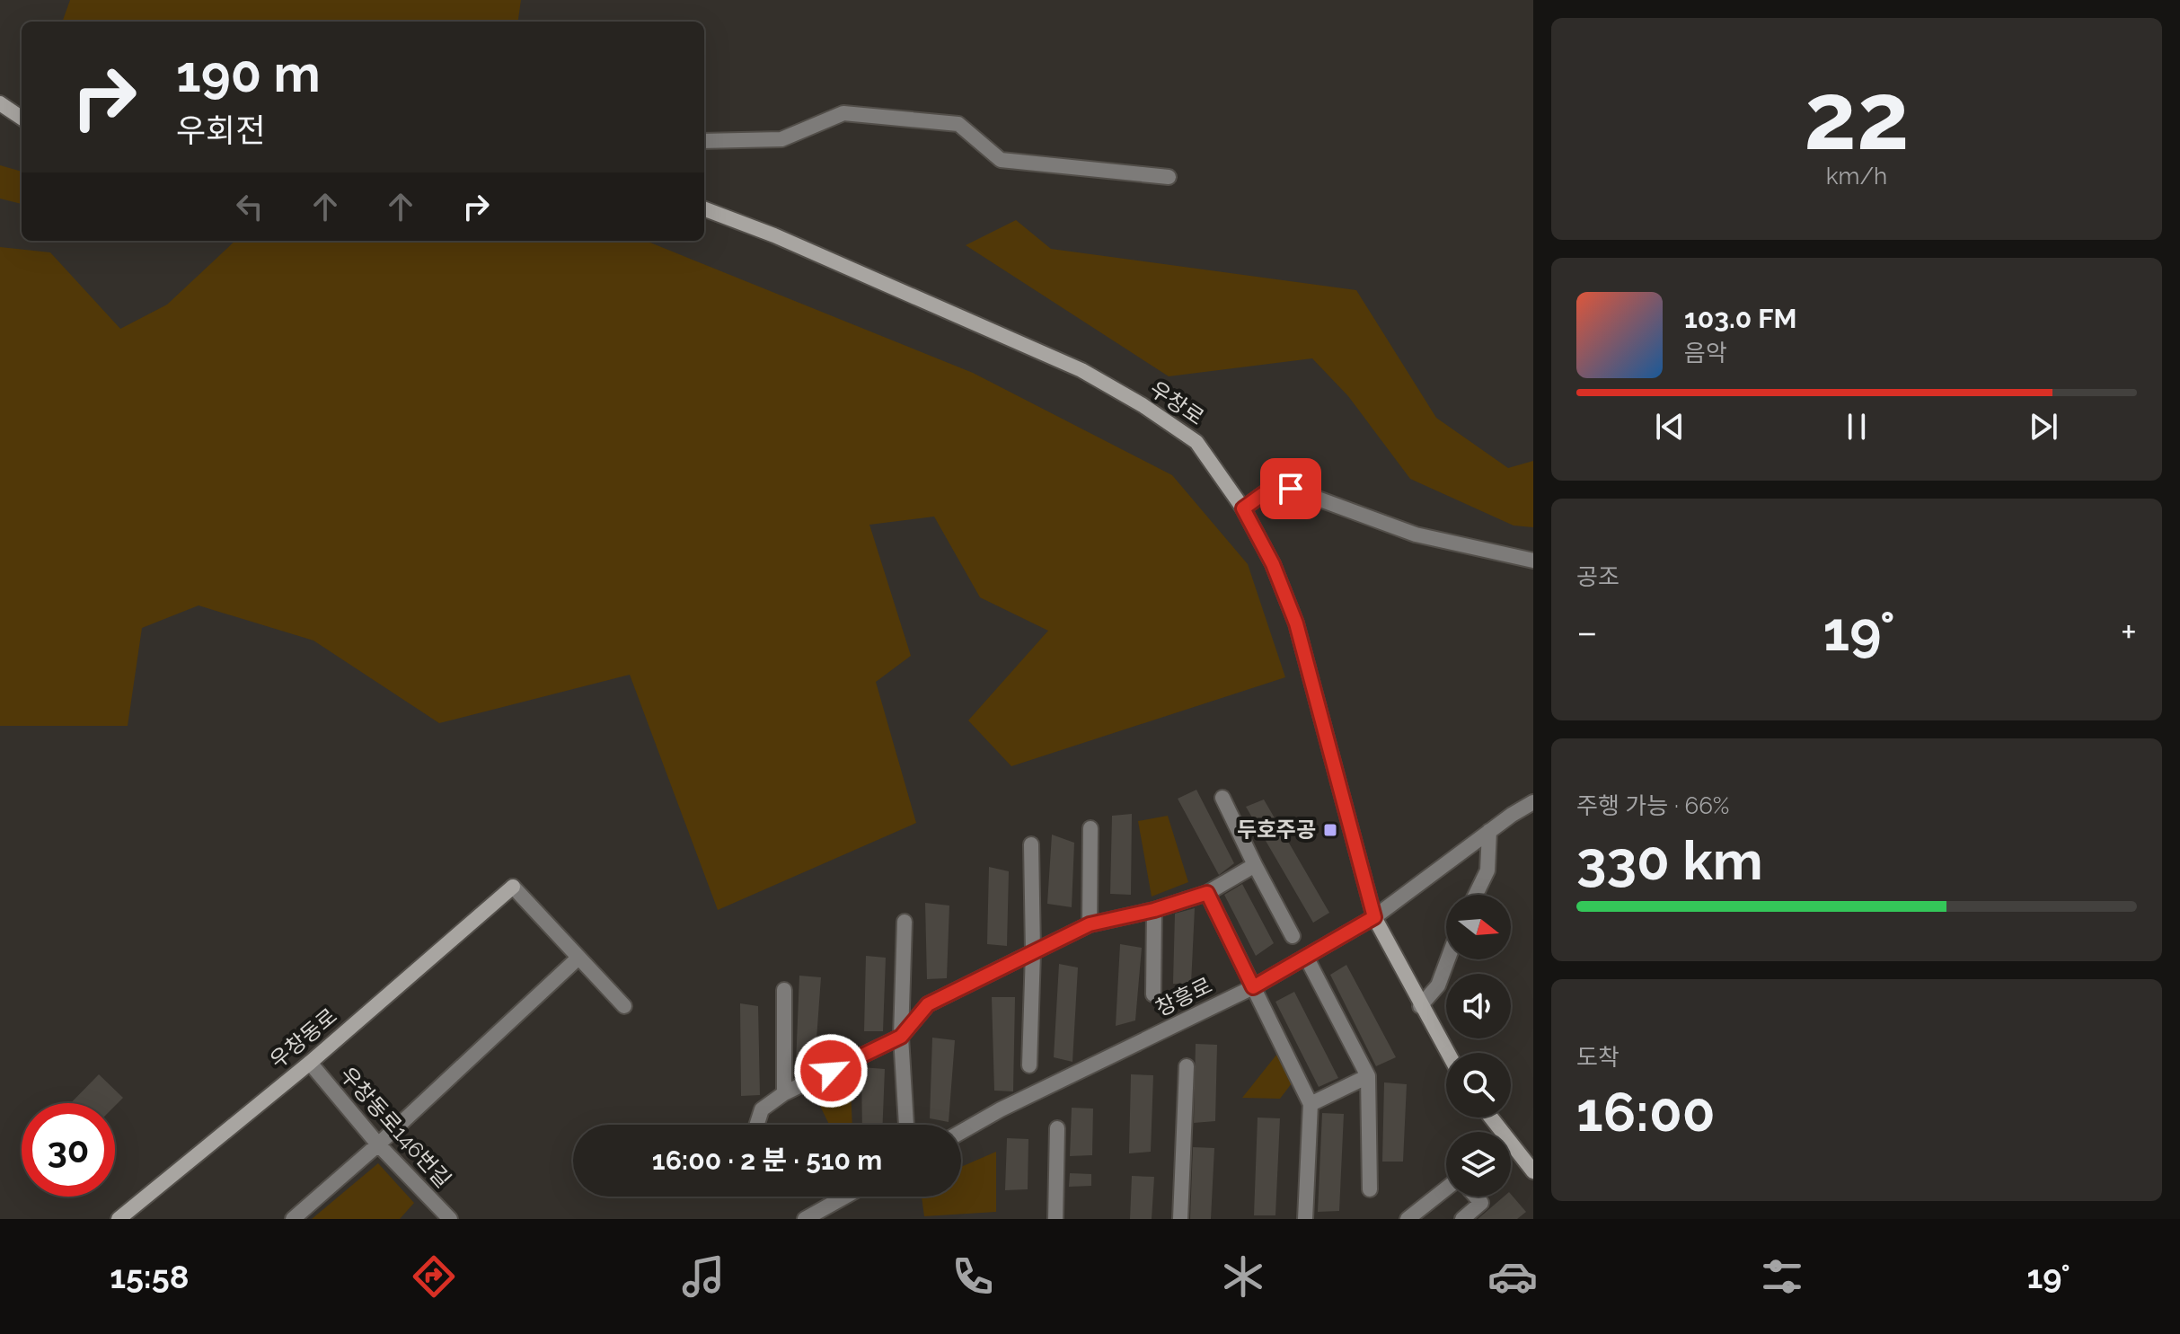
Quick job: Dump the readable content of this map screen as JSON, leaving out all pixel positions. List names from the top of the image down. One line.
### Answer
{"streets":{"main road":["우창로","우창동로"],"street":["창흥로","우창동로146번길"]},"crossings":[["우창로","창흥로"],["우창동로","우창동로146번길"]],"places":{"transit":["두호주공"]},"north":"right","page":{"tile":[["22","km/h"],"공조",["주행 가능 · 66%","330 km"],["도착","16:00"]],"turn":["190 m","우회전"],"song":["103.0 FM","음악"],"heat":["−","19°","+"],"limit":"30","trip":"16:00 · 2 분 · 510 m","tabs":["15:58","19°"]}}
